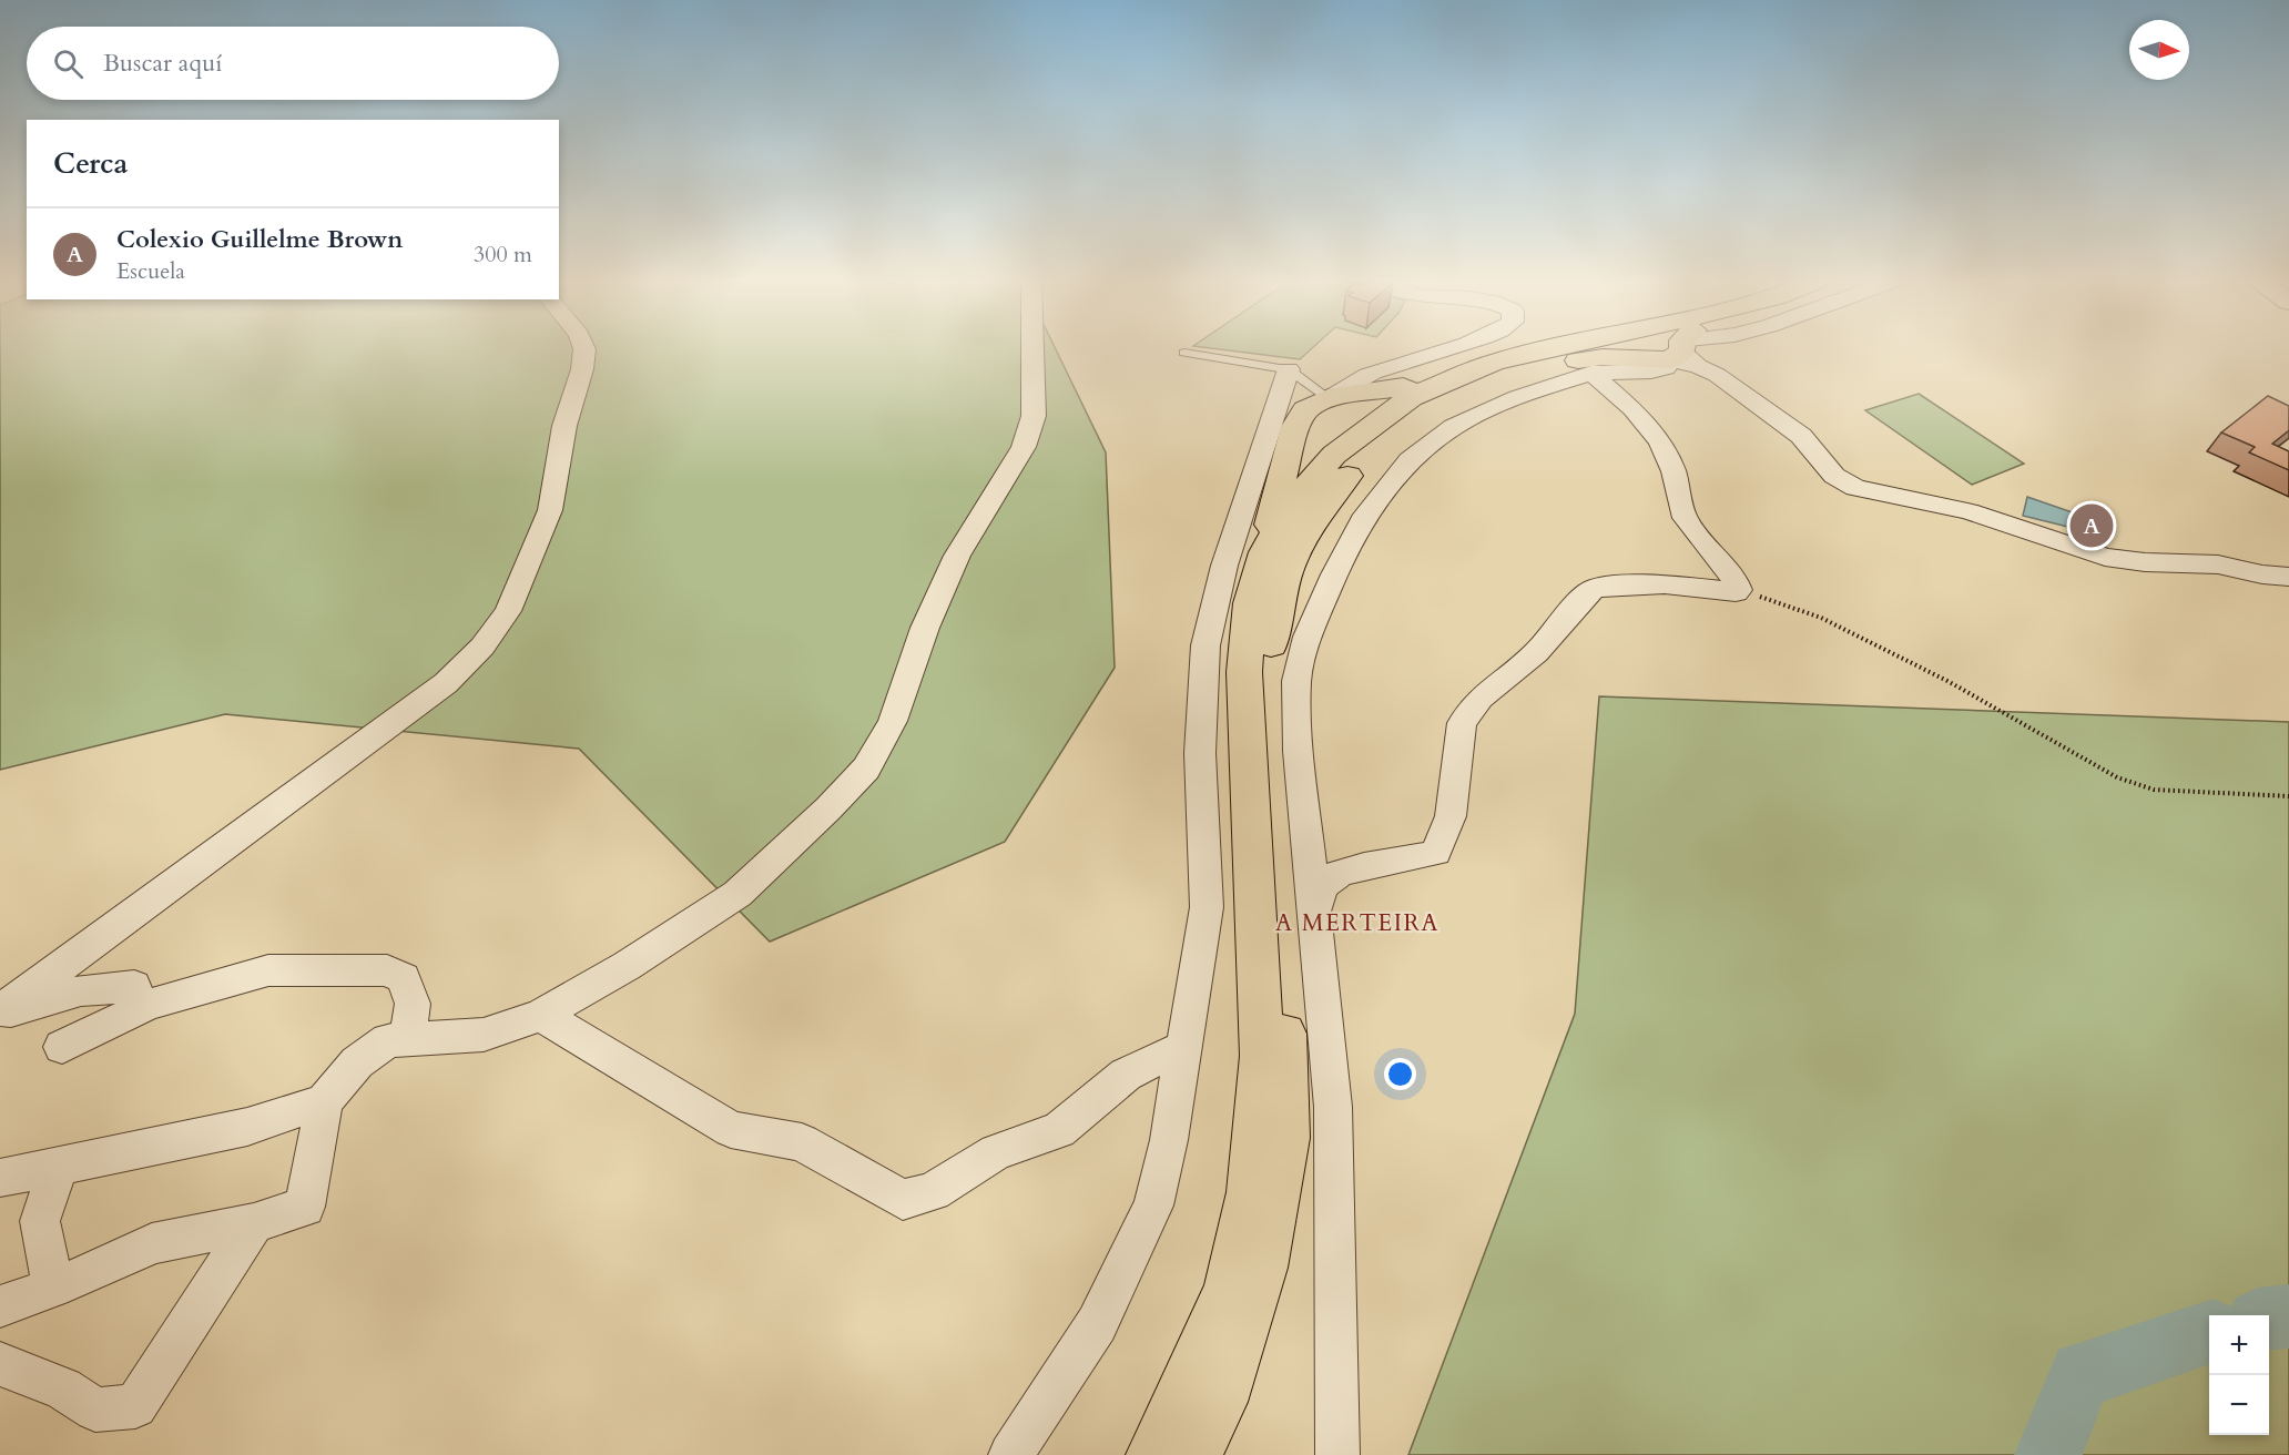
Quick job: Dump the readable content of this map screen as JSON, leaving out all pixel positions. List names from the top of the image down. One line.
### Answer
{"districts":["A MERTEIRA"],"north":"right","page":{"search":"Buscar aquí","heading":"Cerca","list":[{"mark":"A","name":"Colexio Guillelme Brown","note":"Escuela","value":"300 m"}],"pins":"A","map_buttons":["+","−"]}}
